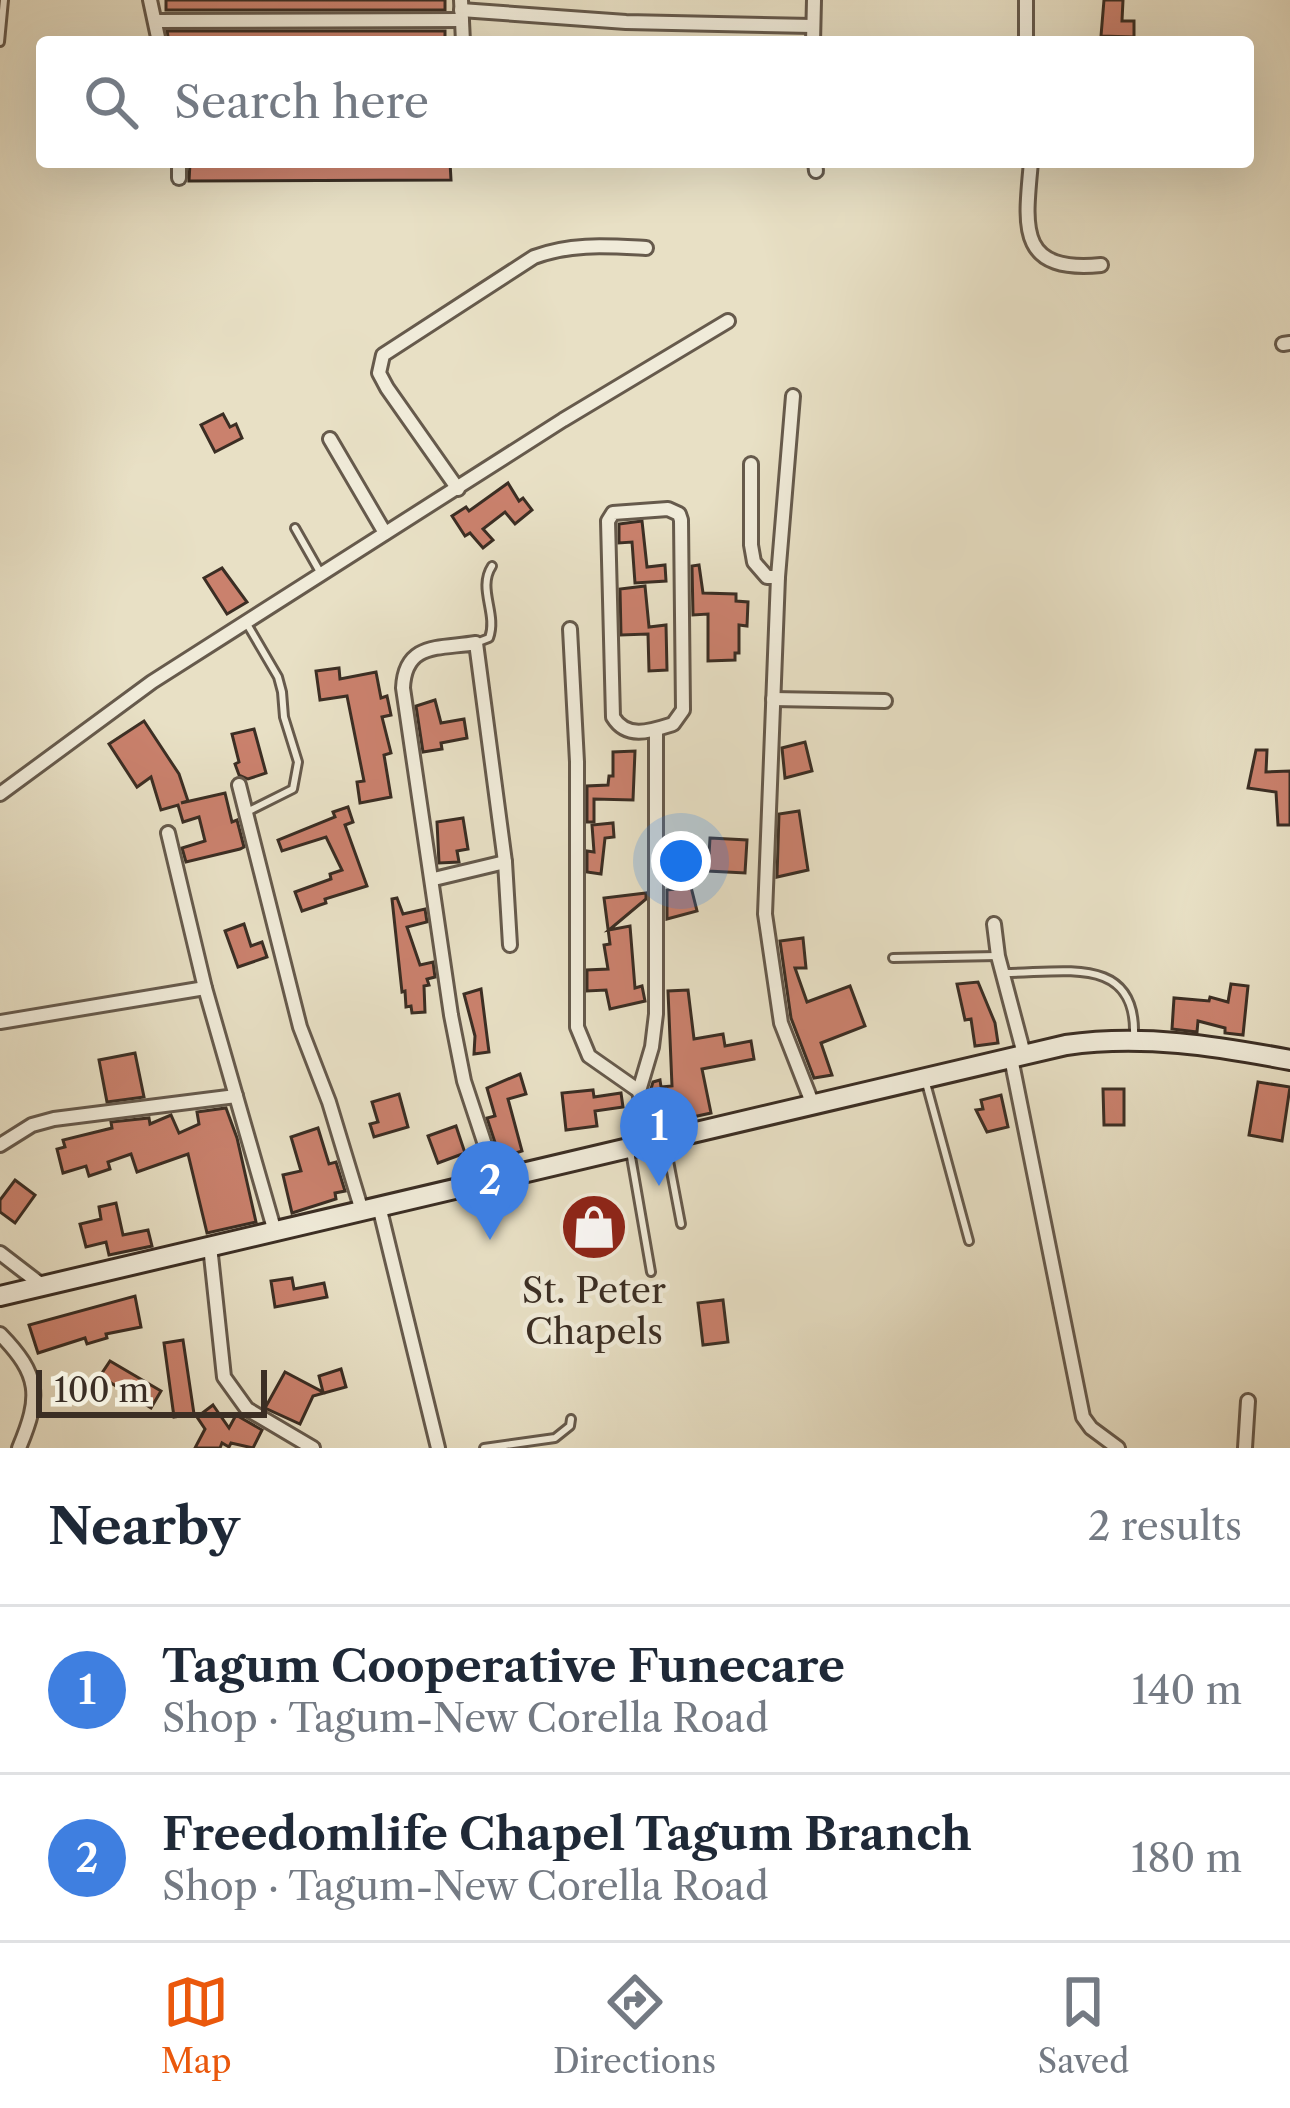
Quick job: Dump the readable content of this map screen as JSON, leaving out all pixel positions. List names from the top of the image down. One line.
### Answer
{"places":{"shop":["St. Peter Chapels"]},"scale_bar":"100 m","page":{"search":"Search here","pins":["1","2"],"scale":"100 m","heading":["Nearby","2 results"],"list":[{"mark":"1","name":"Tagum Cooperative Funecare","note":"Shop · Tagum-New Corella Road","value":"140 m"},{"mark":"2","name":"Freedomlife Chapel Tagum Branch","note":"Shop · Tagum-New Corella Road","value":"180 m"}],"nav":["Map","Directions","Saved"]}}
